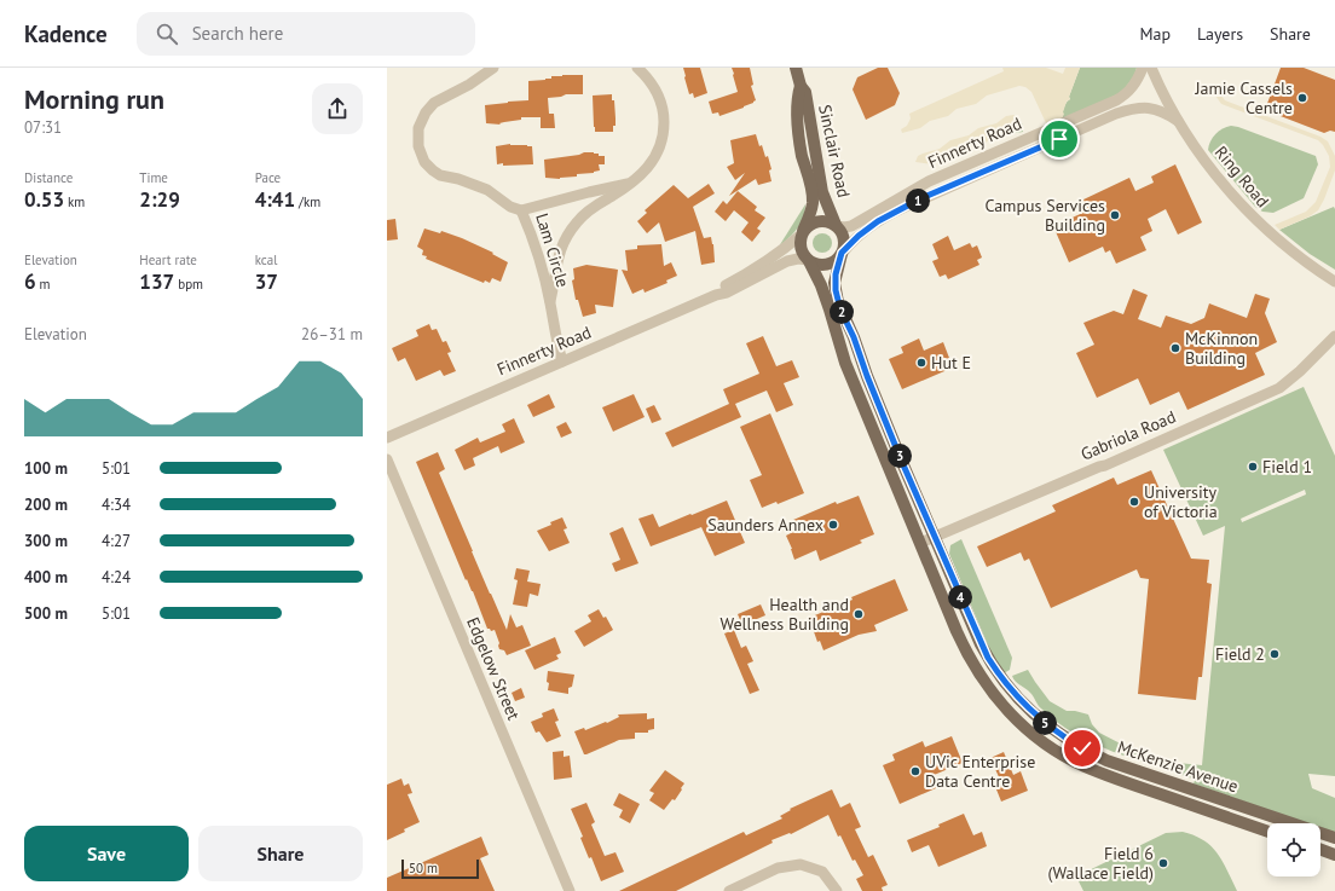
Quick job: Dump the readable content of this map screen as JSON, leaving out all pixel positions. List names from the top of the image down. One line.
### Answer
{"streets":{"main road":["Sinclair Road","McKenzie Avenue"],"street":["Finnerty Road","Ring Road","Lam Circle","Gabriola Road","Edgelow Street"]},"crossings":[["Finnerty Road","Sinclair Road"],["Finnerty Road","Ring Road"],["Finnerty Road","Lam Circle"],["Finnerty Road","McKenzie Avenue"],["Sinclair Road","McKenzie Avenue"],["Gabriola Road","McKenzie Avenue"]],"places":["Jamie Cassels Centre","Campus Services Building","McKinnon Building","Hut E","Field 1","University of Victoria","Saunders Annex","Health and Wellness Building","Field 2","UVic Enterprise Data Centre","Field 6 (Wallace Field)"],"scale_bar":"50 m","page":{"header":"Kadence","search":"Search here","nav":["Map","Layers","Share"],"heading":["Morning run","07:31"],"stats":[["Distance","0.53 km"],["Time","2:29"],["Pace","4:41 /km"],["Elevation","6 m"],["Heart rate","137 bpm"],["kcal","37"]],"pins":["1","2","3","4","5"],"chart":["Elevation","26–31 m"],"list":[{"name":"100 m","note":"5:01"},{"name":"200 m","note":"4:34"},{"name":"300 m","note":"4:27"},{"name":"400 m","note":"4:24"},{"name":"500 m","note":"5:01"}],"buttons":["Save","Share"],"scale":"50 m"}}
